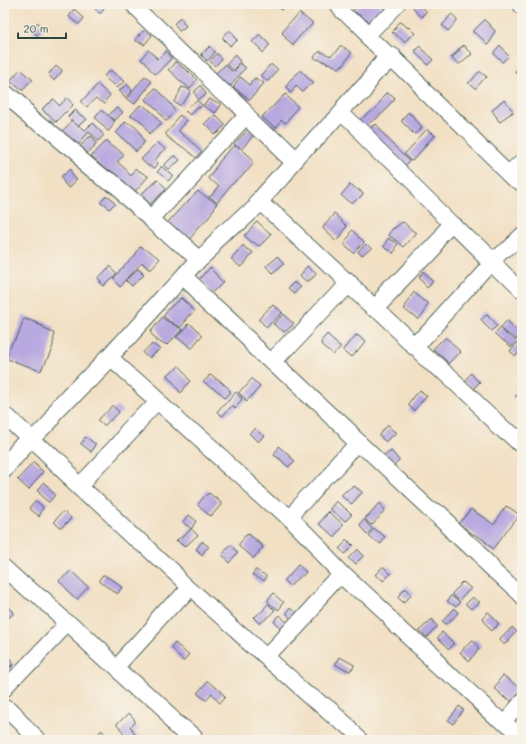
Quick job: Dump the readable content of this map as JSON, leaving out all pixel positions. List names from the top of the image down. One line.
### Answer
{"scale_bar":"20 m"}
